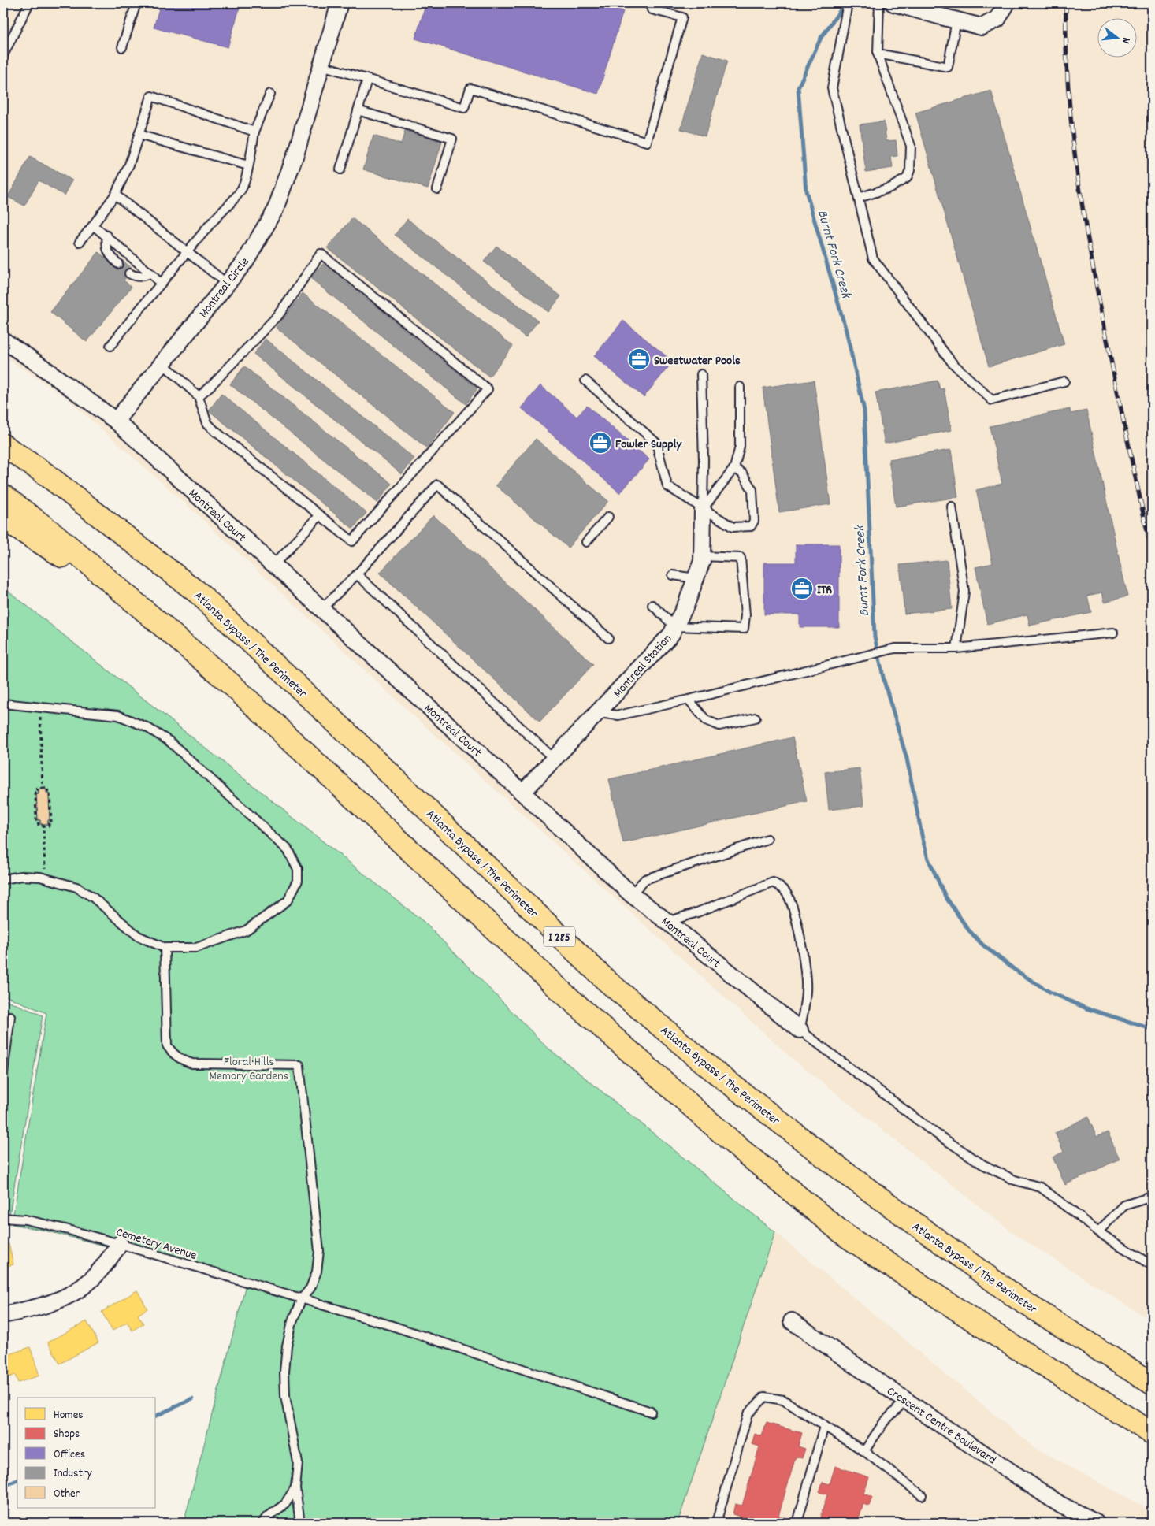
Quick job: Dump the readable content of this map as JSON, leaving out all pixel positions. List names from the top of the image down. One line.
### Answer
{"streets":{"highway":["Atlanta Bypass / The Perimeter","I 285"],"street":["Montreal Circle","Montreal Court","Montreal Station","Crescent Centre Boulevard"],"lane":["Cemetery Avenue"]},"crossings":[["Montreal Circle","Montreal Court"],["Montreal Court","Montreal Station"]],"water":["Burnt Fork Creek"],"parks":["Floral Hills Memory Gardens"],"places":{"office":["Sweetwater Pools","Fowler Supply","ITR"]},"legend":["Homes","Shops","Offices","Industry","Other"],"north":"right"}
